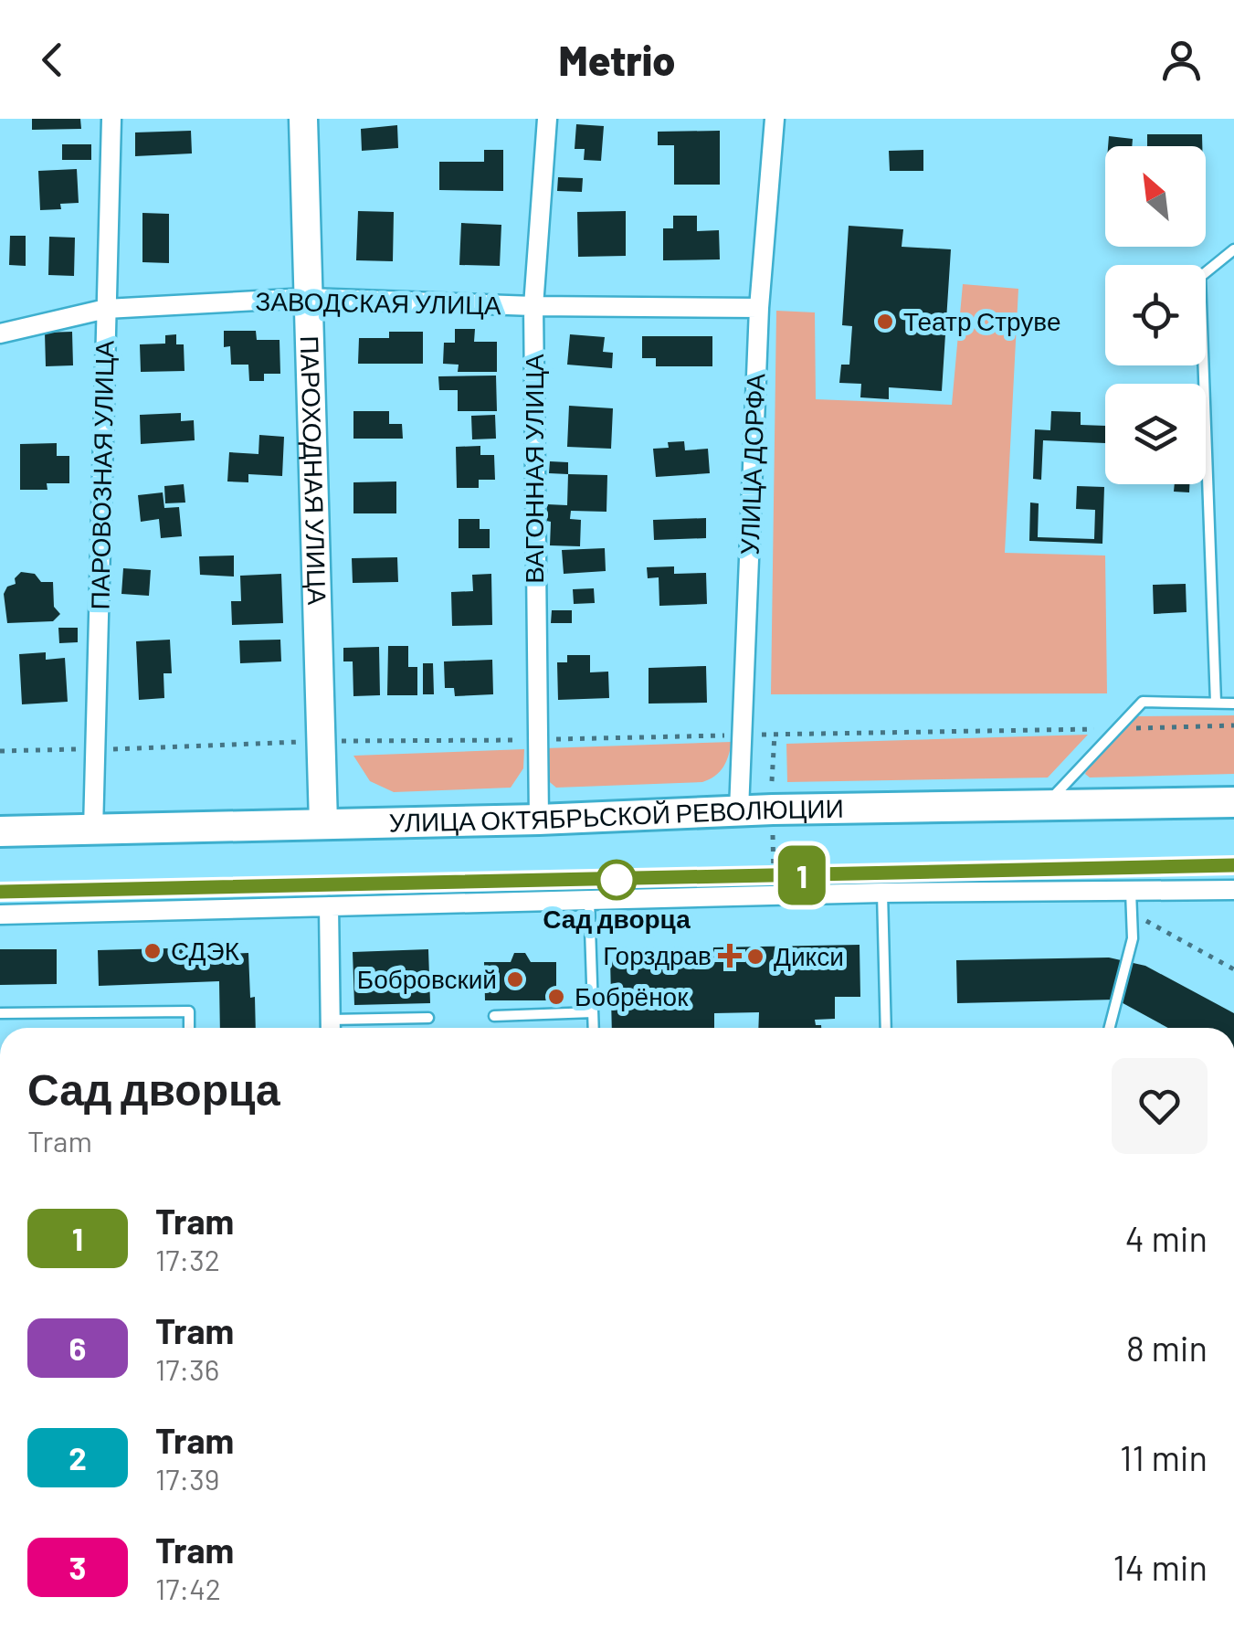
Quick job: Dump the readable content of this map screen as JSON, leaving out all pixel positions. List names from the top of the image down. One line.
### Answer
{"streets":{"main road":["ПАРОХОДНАЯ УЛИЦА","УЛИЦА ОКТЯБРЬСКОЙ РЕВОЛЮЦИИ"],"street":["ЗАВОДСКАЯ УЛИЦА","УЛИЦА ДОРФА","ВАГОННАЯ УЛИЦА","ПАРОВОЗНАЯ УЛИЦА"]},"crossings":[["ЗАВОДСКАЯ УЛИЦА","УЛИЦА ДОРФА"],["ЗАВОДСКАЯ УЛИЦА","ВАГОННАЯ УЛИЦА"],["ЗАВОДСКАЯ УЛИЦА","ПАРОХОДНАЯ УЛИЦА"],["ЗАВОДСКАЯ УЛИЦА","ПАРОВОЗНАЯ УЛИЦА"],["УЛИЦА ДОРФА","УЛИЦА ОКТЯБРЬСКОЙ РЕВОЛЮЦИИ"],["ВАГОННАЯ УЛИЦА","УЛИЦА ОКТЯБРЬСКОЙ РЕВОЛЮЦИИ"],["ПАРОХОДНАЯ УЛИЦА","УЛИЦА ОКТЯБРЬСКОЙ РЕВОЛЮЦИИ"],["ПАРОВОЗНАЯ УЛИЦА","УЛИЦА ОКТЯБРЬСКОЙ РЕВОЛЮЦИИ"]],"places":{"other":["Театр Струве","Сад дворца","СДЭК","Дикси","Бобровский","Бобрёнок"],"health":["Горздрав"]},"lines":["tram line 1"],"north":"top left","page":{"header":"Metrio","on_map":"1","heading":["Сад дворца","Tram"],"list":[{"mark":"1","name":"Tram","note":"17:32","value":"4 min"},{"mark":"6","name":"Tram","note":"17:36","value":"8 min"},{"mark":"2","name":"Tram","note":"17:39","value":"11 min"},{"mark":"3","name":"Tram","note":"17:42","value":"14 min"}]}}
